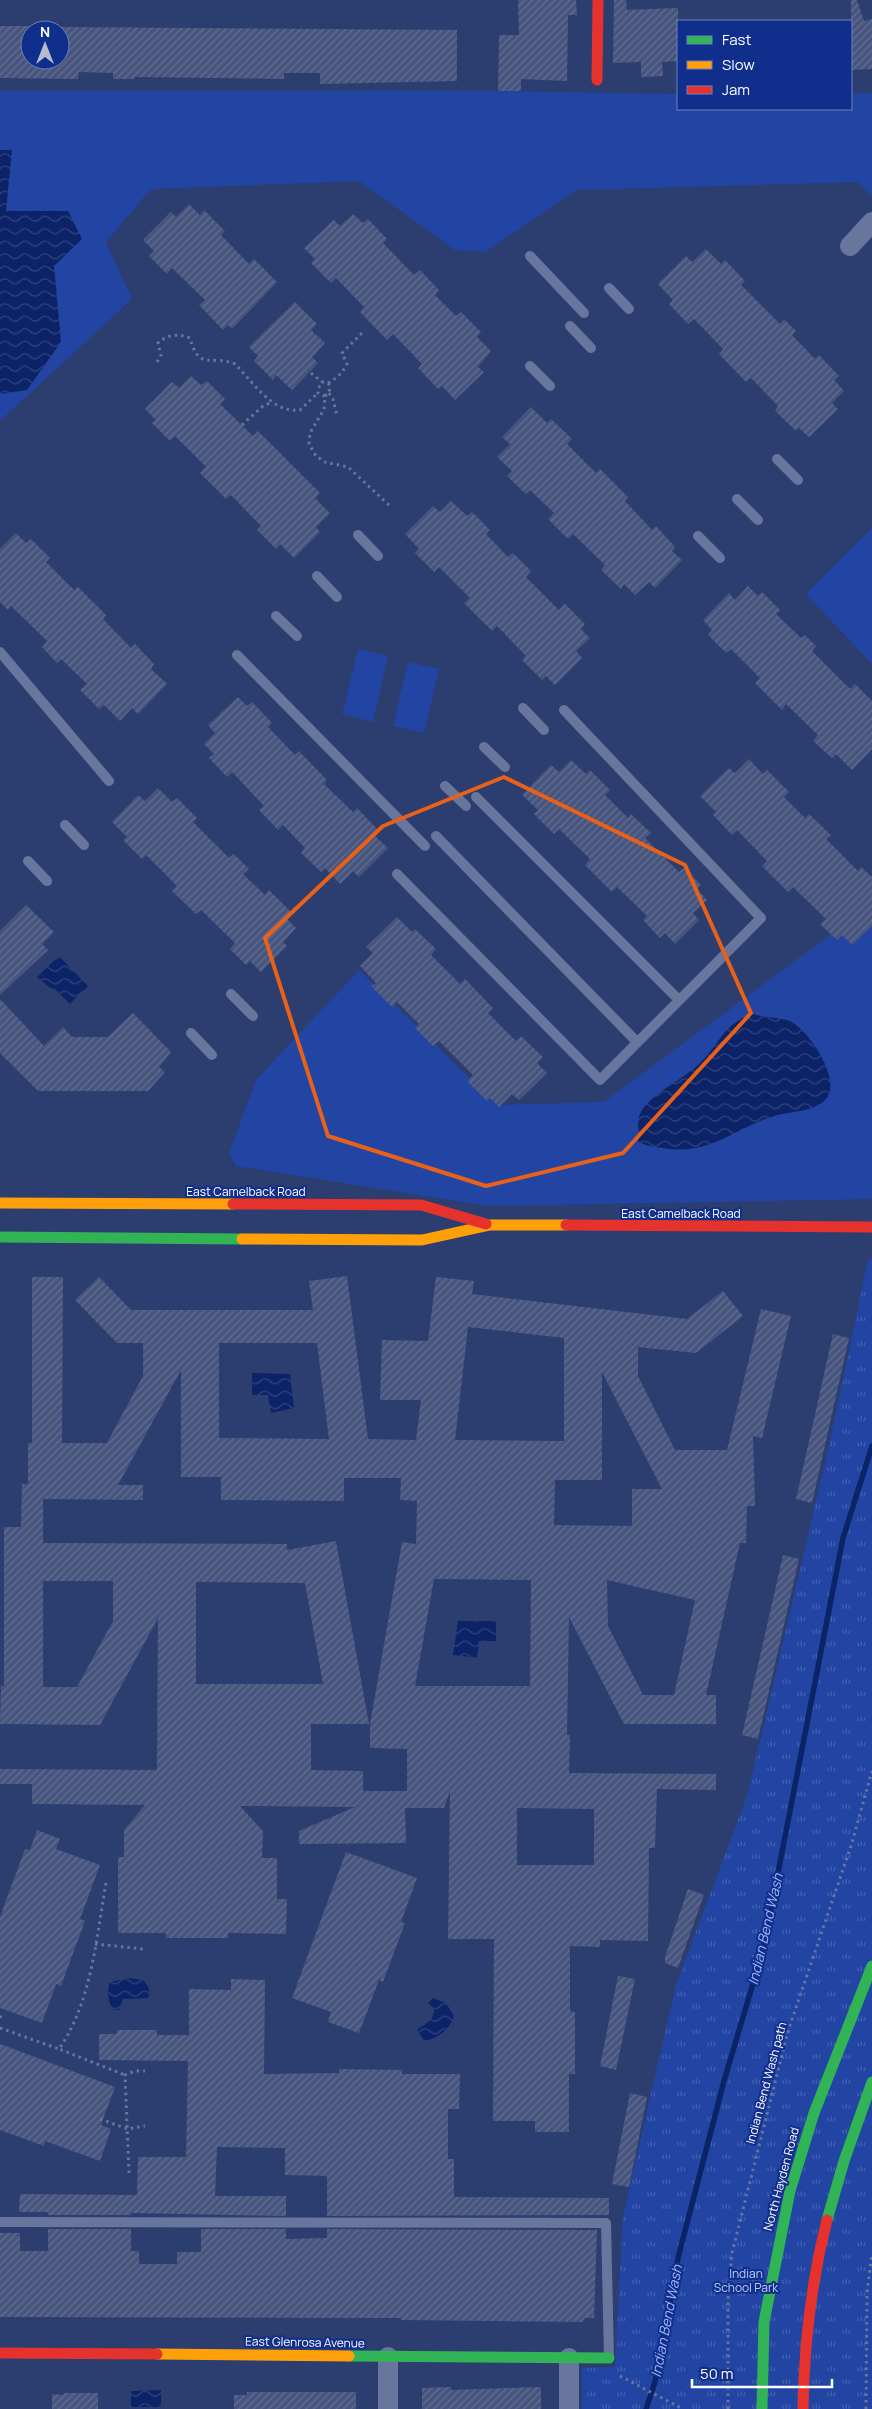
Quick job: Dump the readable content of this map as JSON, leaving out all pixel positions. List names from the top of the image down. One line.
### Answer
{"streets":{"main road":["East Camelback Road","North Hayden Road","East Glenrosa Avenue"],"path":["Indian Bend Wash path"]},"water":["Indian Bend Wash"],"parks":["Indian School Park"],"legend":["Fast","Slow","Jam"],"scale_bar":"50 m","north":"top"}
